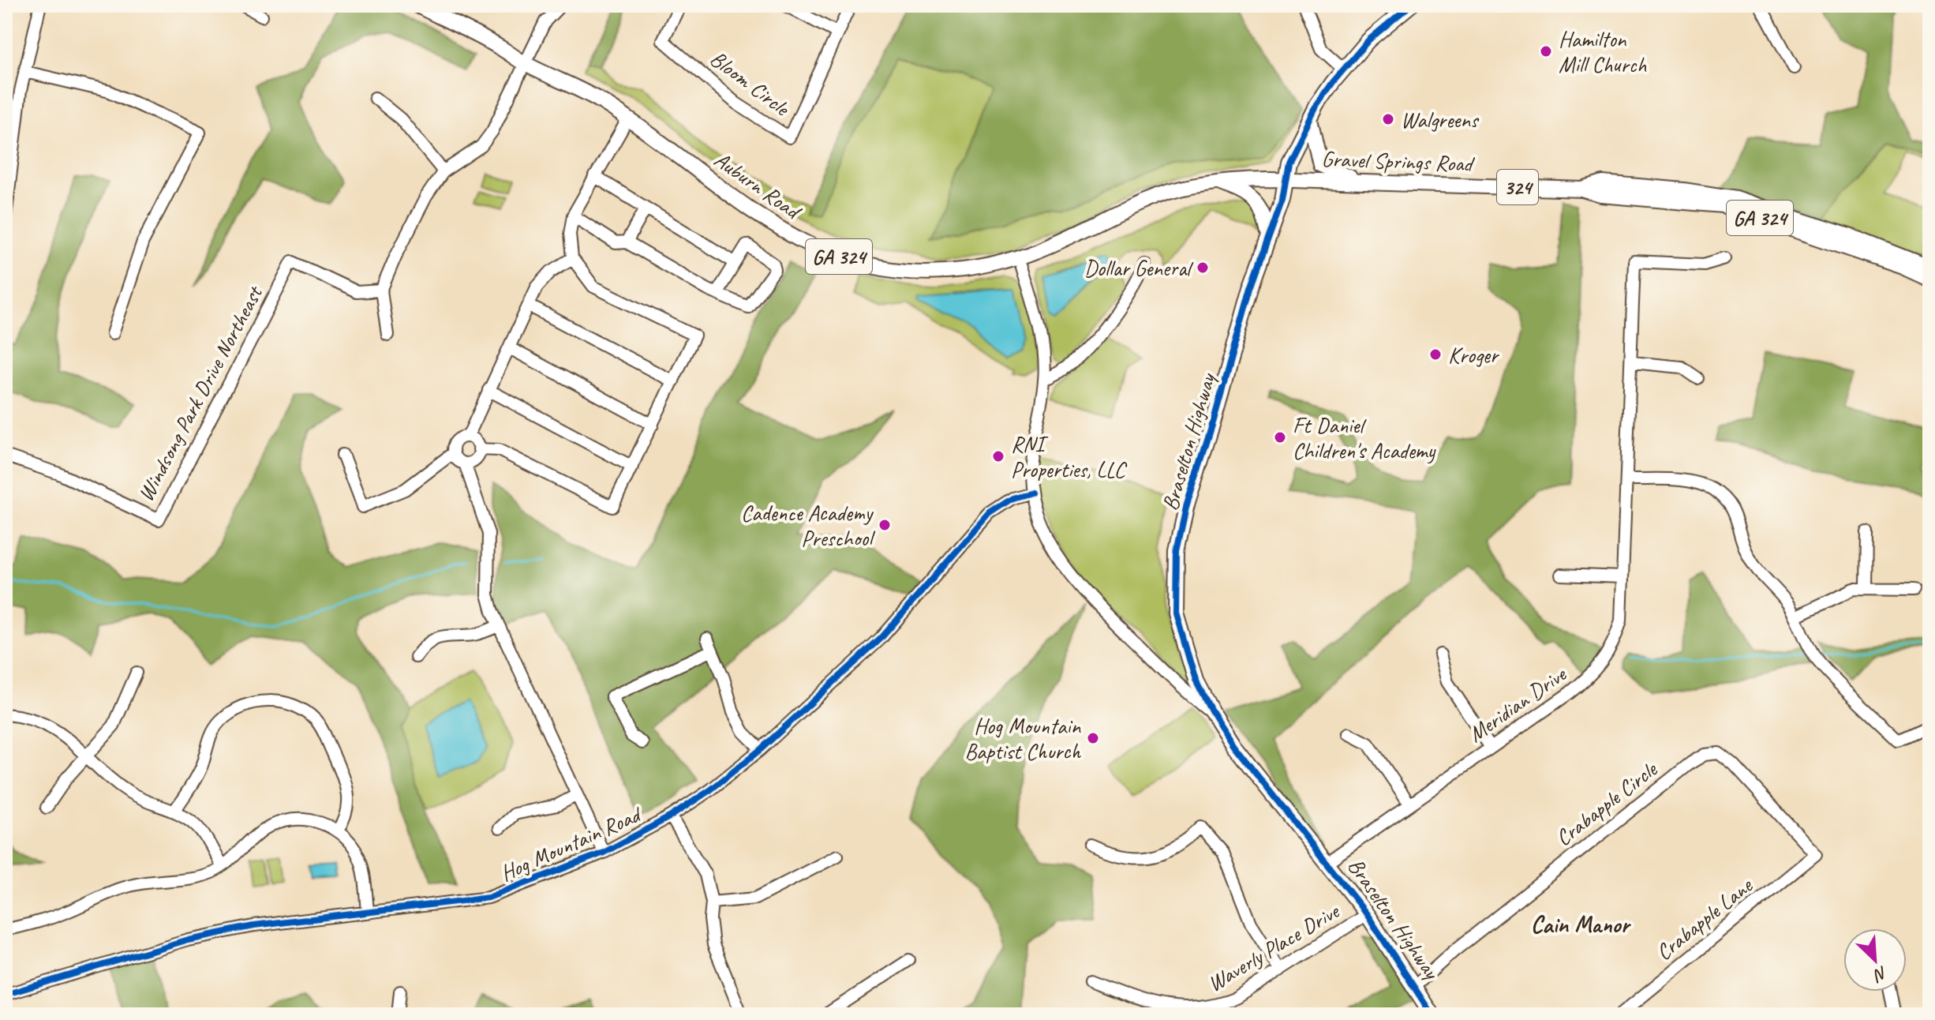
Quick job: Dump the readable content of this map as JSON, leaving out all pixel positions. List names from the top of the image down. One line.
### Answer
{"streets":{"main road":["Gravel Springs Road","Auburn Road","324","GA 324","Braselton Highway"],"street":["Bloom Circle","Windsong Park Drive Northeast","Meridian Drive","Crabapple Circle","Hog Mountain Road","Crabapple Lane","Waverly Place Drive"]},"crossings":[["Gravel Springs Road","Auburn Road"],["Gravel Springs Road","Braselton Highway"],["Braselton Highway","Meridian Drive"],["Braselton Highway","Crabapple Circle"],["Braselton Highway","Waverly Place Drive"],["Crabapple Circle","Crabapple Lane"]],"districts":["Cain Manor"],"places":["Hamilton Mill Church","Walgreens","Dollar General","Kroger","Ft Daniel Children's Academy","RNI Properties, LLC","Cadence Academy Preschool","Hog Mountain Baptist Church"],"north":"bottom right"}
